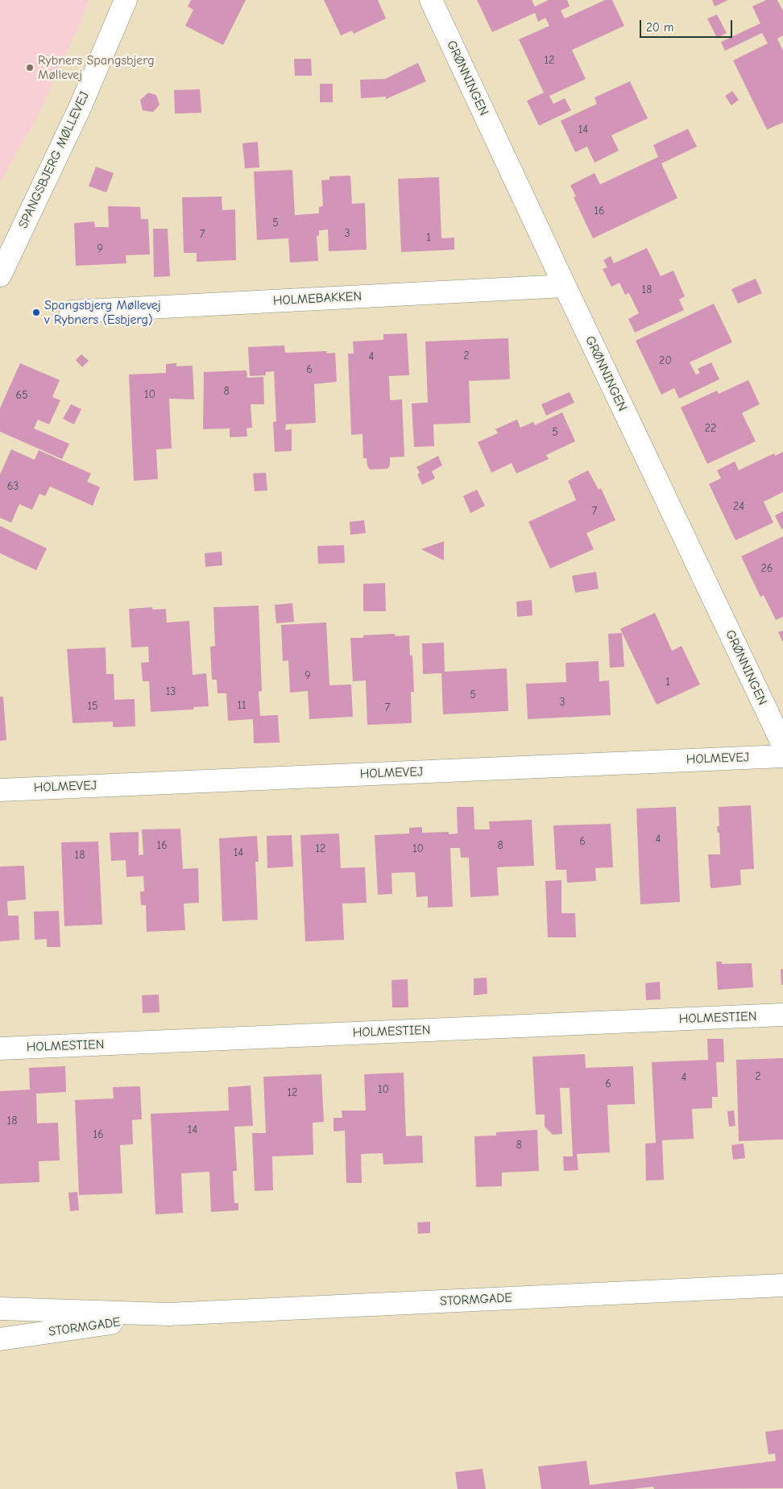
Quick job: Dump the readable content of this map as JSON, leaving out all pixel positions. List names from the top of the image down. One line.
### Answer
{"streets":{"street":["GRØNNINGEN","SPANGSBJERG MØLLEVEJ","HOLMEBAKKEN","HOLMEVEJ","HOLMESTIEN","STORMGADE"]},"crossings":[["GRØNNINGEN","HOLMEBAKKEN"]],"places":["Rybners Spangsbjerg Møllevej","Spangsbjerg Møllevej v Rybners (Esbjerg)"],"house_numbers":["12","14","16","5","3","7","1","9","18","2","4","20","6","8","10","65","22","5","63","24","7","26","9","1","13","5","3","11","15","7","4","6","16","8","12","10","14","18","2","4","6","10","12","18","14","16","8"],"scale_bar":"20 m"}
